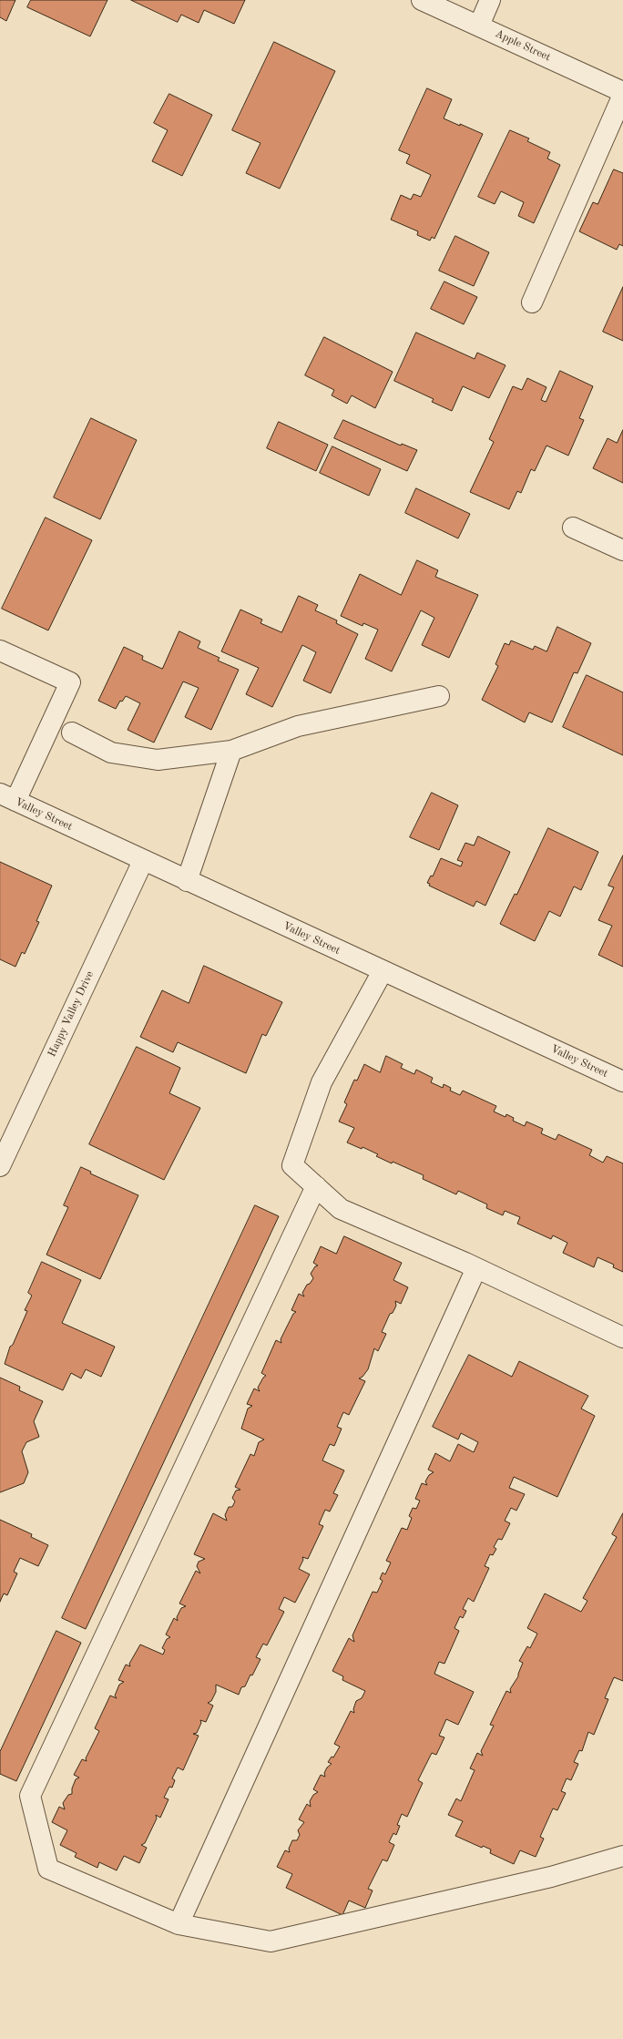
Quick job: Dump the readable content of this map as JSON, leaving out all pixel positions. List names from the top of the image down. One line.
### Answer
{"streets":{"street":["Apple Street","Valley Street","Happy Valley Drive"]},"crossings":[["Valley Street","Happy Valley Drive"]]}
